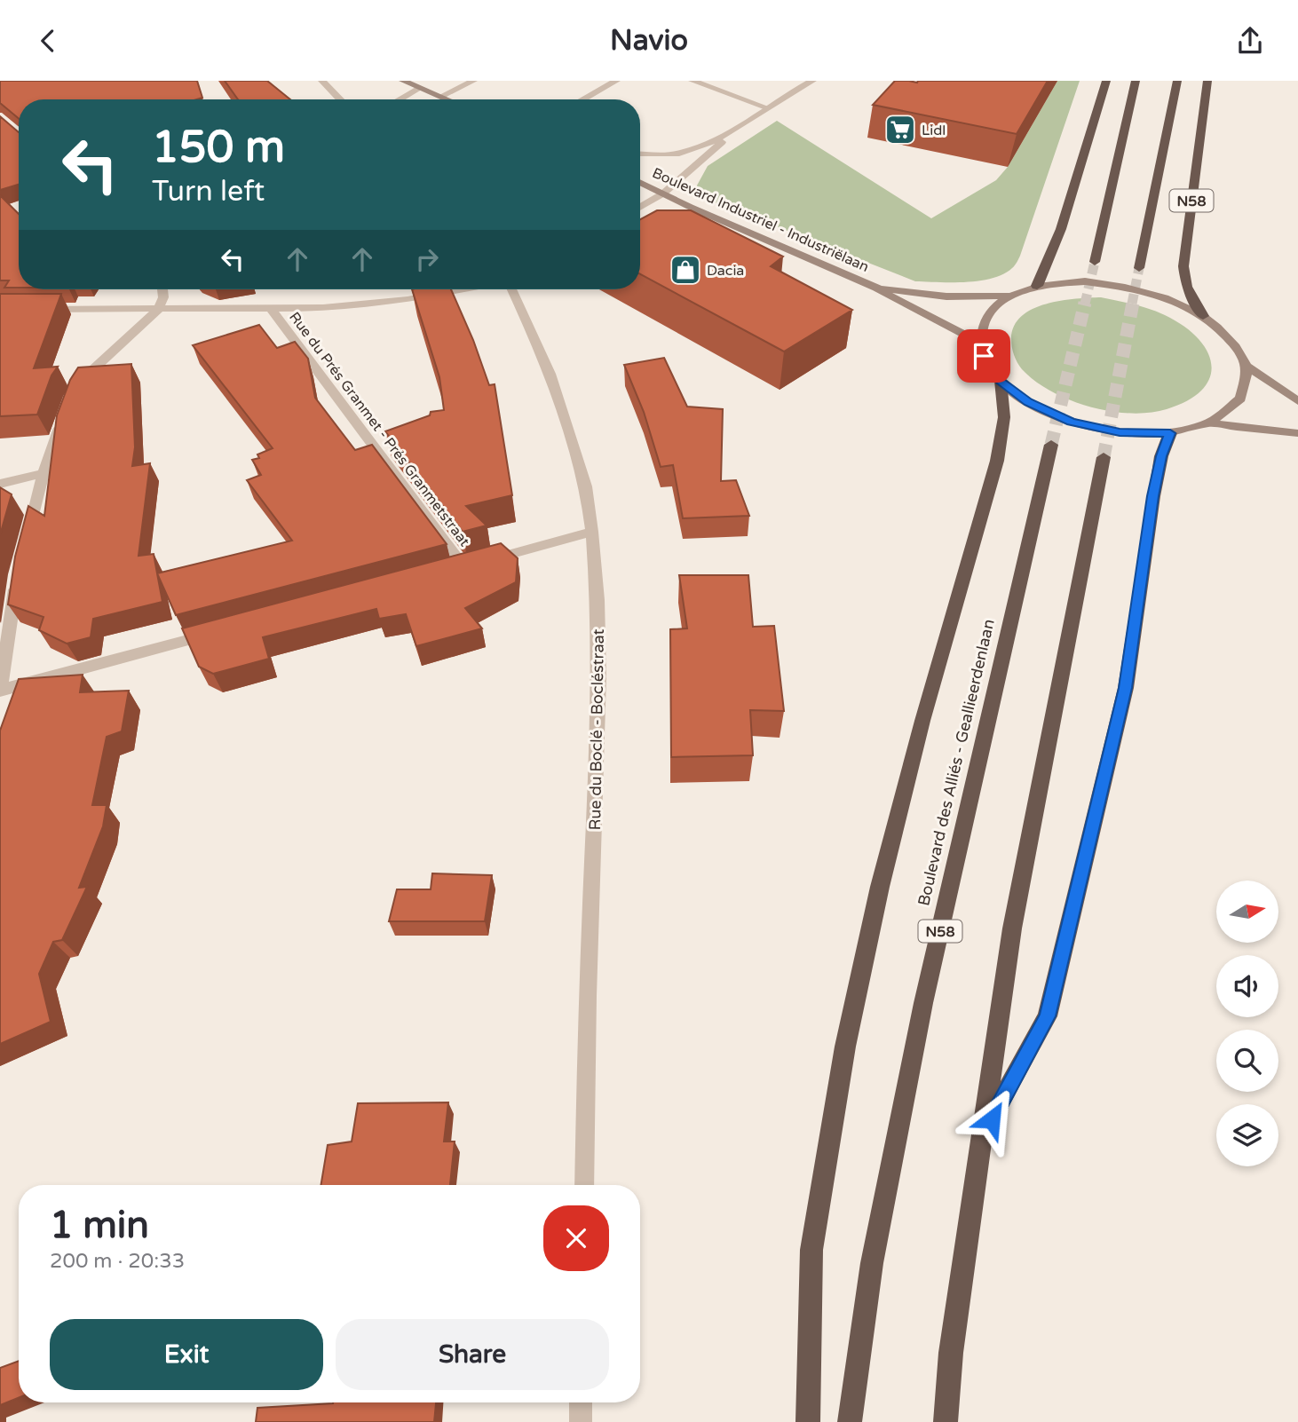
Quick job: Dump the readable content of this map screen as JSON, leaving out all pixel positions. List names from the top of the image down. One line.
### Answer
{"streets":{"highway":["N58","Boulevard des Alliés - Geallieerdenlaan"],"main road":["Boulevard Industriel - Industriëlaan"],"street":["Rue du Prés Granmet - Prés Granmetstraat","Rue du Boclé - Bocléstraat"]},"crossings":[["N58","Boulevard Industriel - Industriëlaan"],["Rue du Prés Granmet - Prés Granmetstraat","Rue du Boclé - Bocléstraat"]],"places":{"supermarket":["Lidl"],"shop":["Dacia"]},"north":"right","page":{"header":"Navio","turn":["150 m","Turn left"],"heading":["1 min","200 m · 20:33"],"buttons":["Exit","Share"]}}
